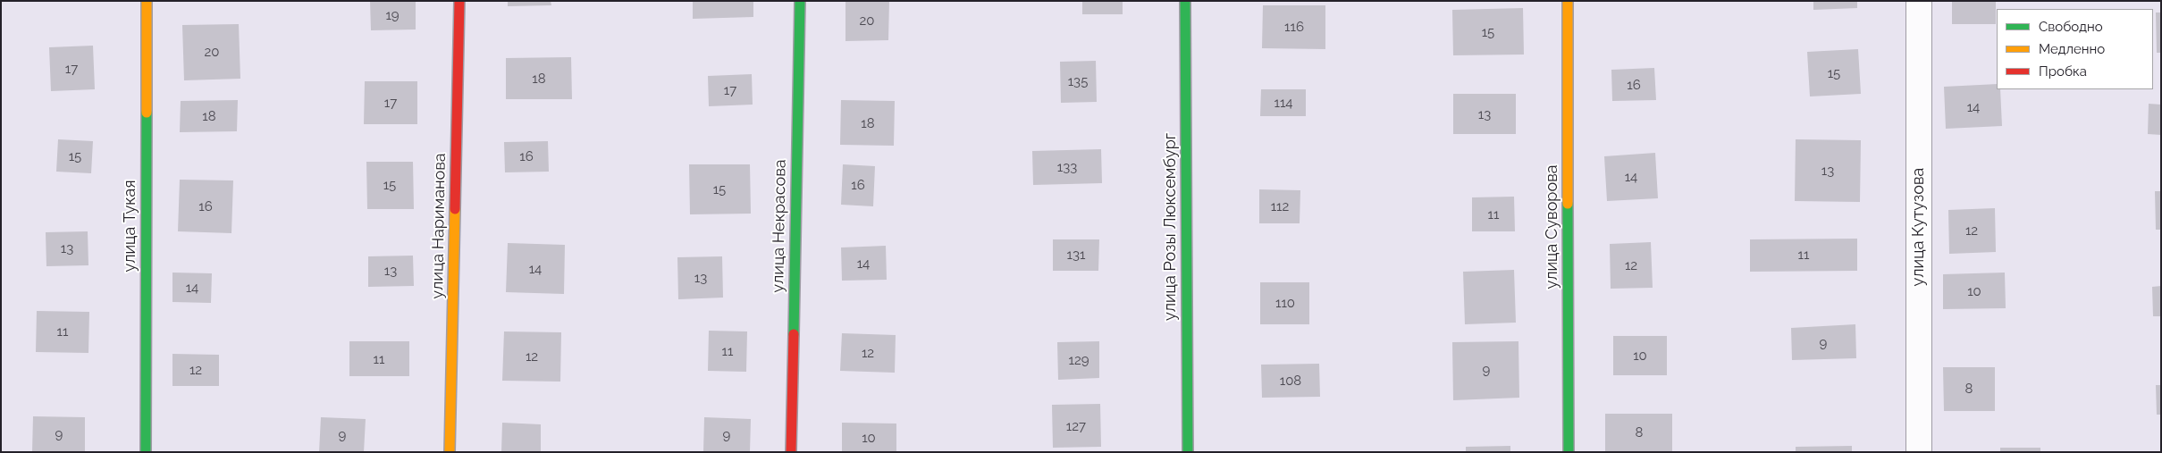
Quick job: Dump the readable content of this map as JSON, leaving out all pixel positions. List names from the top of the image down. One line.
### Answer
{"streets":{"street":["улица Тукая","улица Нариманова","улица Некрасова","улица Розы Люксембург","улица Суворова","улица Кутузова"]},"house_numbers":["19","20","116","15","20","17","15","18","135","16","17","17","114","14","13","18","18","15","16","133","13","14","15","16","15","16","112","11","12","13","131","11","14","12","14","13","13","14","10","110","11","9","11","12","10","12","11","129","12","9","108","8","127","8","9","9","9","10"],"legend":["Свободно","Медленно","Пробка"]}
